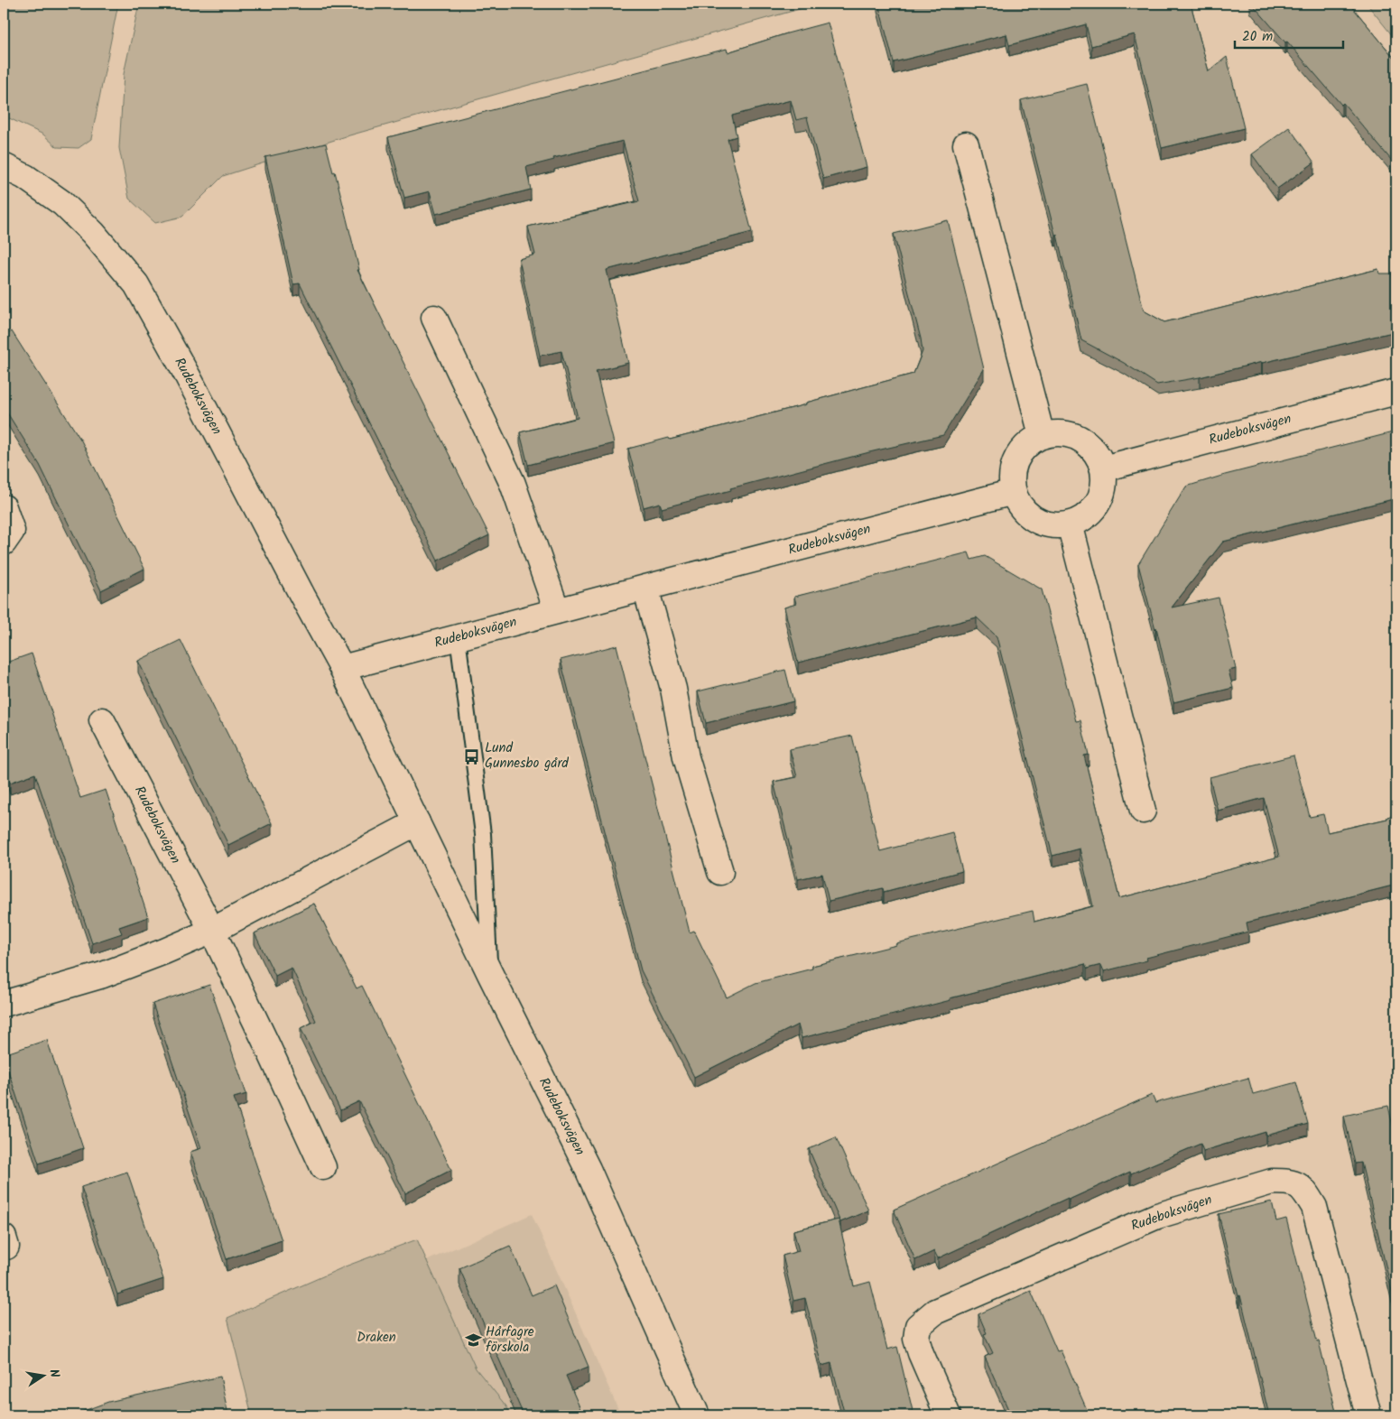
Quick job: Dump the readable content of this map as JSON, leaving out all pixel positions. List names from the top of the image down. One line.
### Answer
{"streets":{"street":["Rudeboksvägen"]},"parks":["Draken"],"places":{"bus stop":["Lund Gunnesbo gård"],"school or university":["Hårfagre förskola"]},"scale_bar":"20 m","north":"right"}
